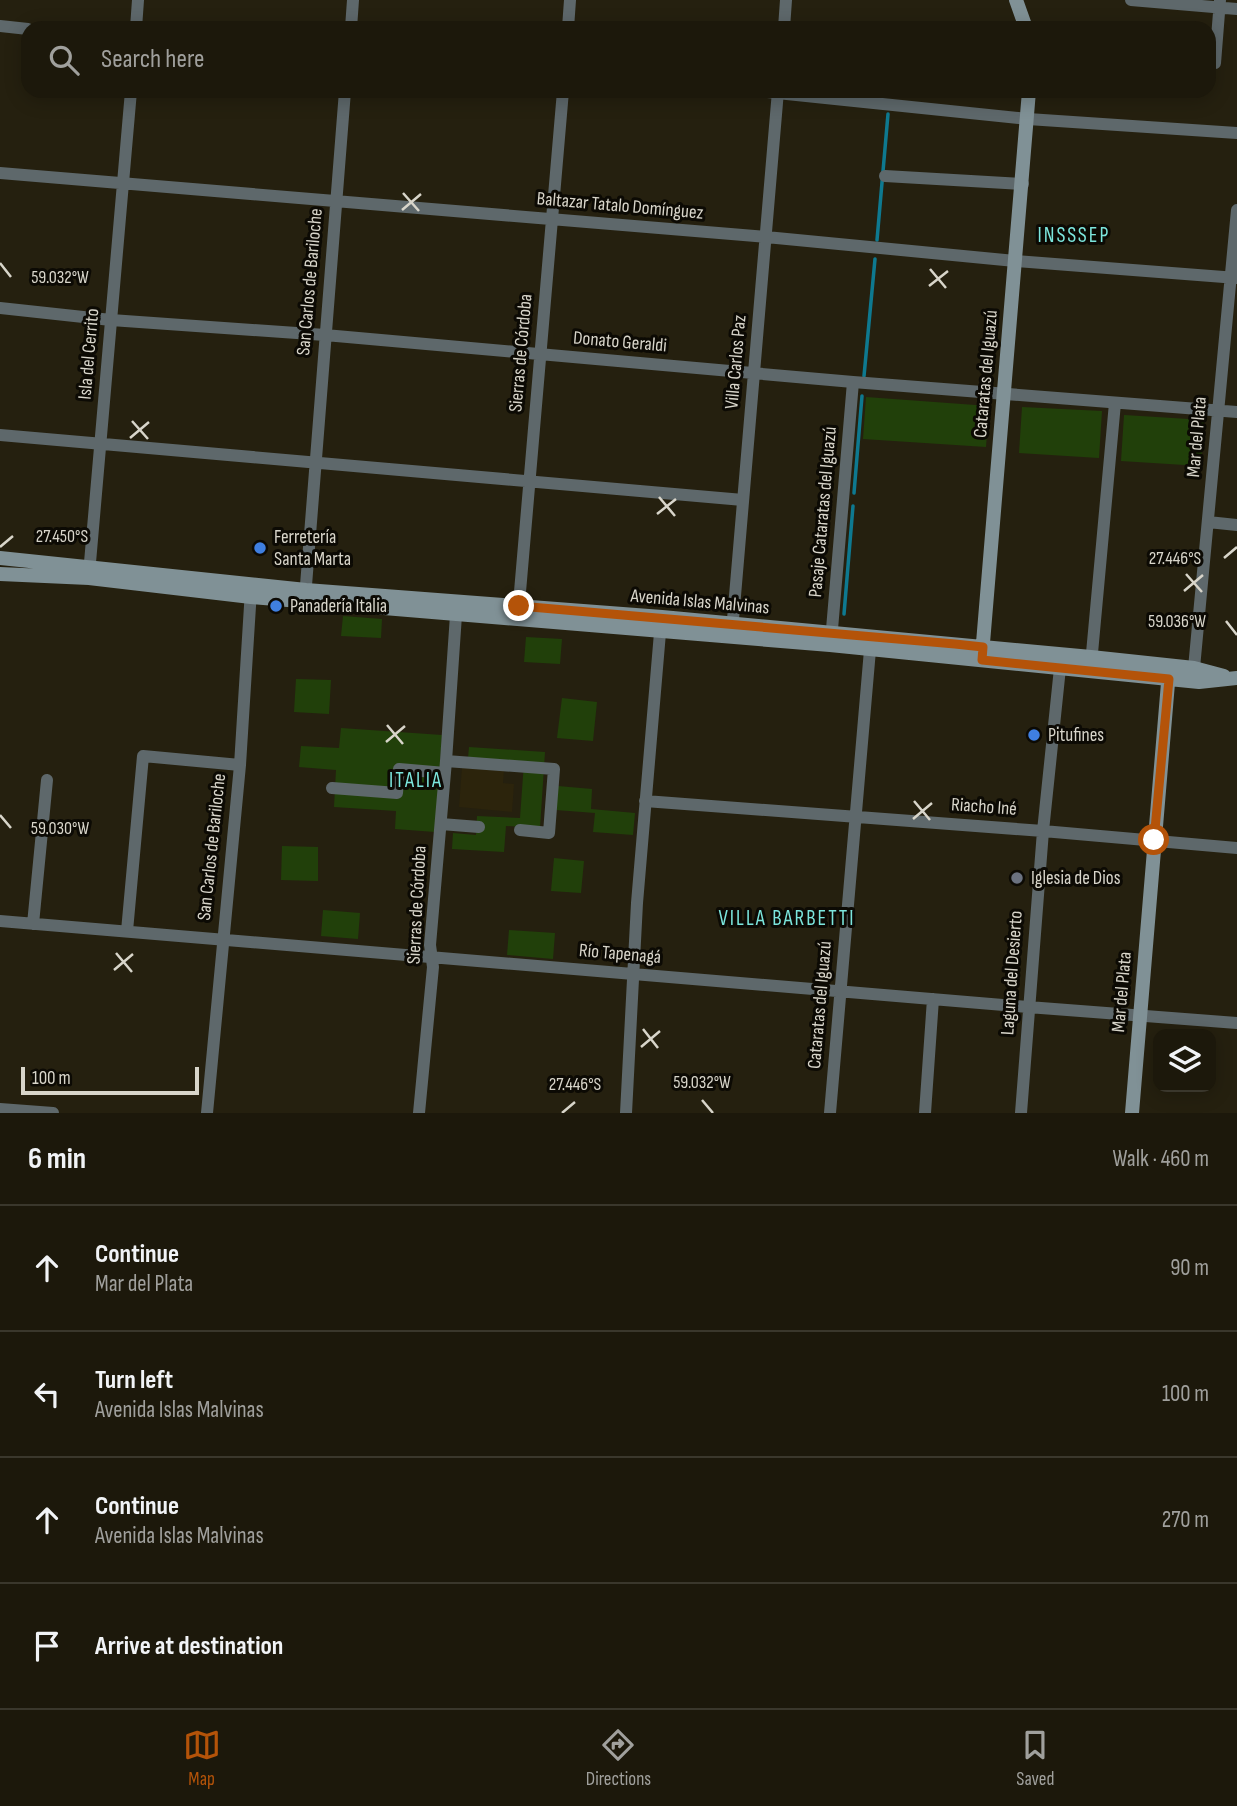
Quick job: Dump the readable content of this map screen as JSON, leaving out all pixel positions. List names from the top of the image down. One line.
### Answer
{"streets":{"main road":["Cataratas del Iguazú","Mar del Plata","Avenida Islas Malvinas"],"street":["Baltazar Tatalo Domínguez","San Carlos de Bariloche","Donato Geraldi","Sierras de Córdoba","Isla del Cerrito","Villa Carlos Paz","Pasaje Cataratas del Iguazú","Riacho Iné","Río Tapenagá","Laguna del Desierto"]},"crossings":[["Baltazar Tatalo Domínguez","San Carlos de Bariloche"],["Baltazar Tatalo Domínguez","Sierras de Córdoba"],["Baltazar Tatalo Domínguez","Isla del Cerrito"],["Baltazar Tatalo Domínguez","Villa Carlos Paz"],["Baltazar Tatalo Domínguez","Cataratas del Iguazú"],["Baltazar Tatalo Domínguez","Mar del Plata"],["San Carlos de Bariloche","Donato Geraldi"],["San Carlos de Bariloche","Avenida Islas Malvinas"],["San Carlos de Bariloche","Río Tapenagá"],["Donato Geraldi","Sierras de Córdoba"],["Donato Geraldi","Isla del Cerrito"],["Donato Geraldi","Villa Carlos Paz"],["Donato Geraldi","Cataratas del Iguazú"],["Donato Geraldi","Mar del Plata"],["Donato Geraldi","Pasaje Cataratas del Iguazú"],["Sierras de Córdoba","Avenida Islas Malvinas"],["Sierras de Córdoba","Río Tapenagá"],["Isla del Cerrito","Avenida Islas Malvinas"],["Villa Carlos Paz","Avenida Islas Malvinas"],["Cataratas del Iguazú","Avenida Islas Malvinas"],["Cataratas del Iguazú","Riacho Iné"],["Cataratas del Iguazú","Río Tapenagá"],["Mar del Plata","Avenida Islas Malvinas"],["Mar del Plata","Riacho Iné"],["Mar del Plata","Río Tapenagá"],["Pasaje Cataratas del Iguazú","Avenida Islas Malvinas"],["Avenida Islas Malvinas","Laguna del Desierto"],["Riacho Iné","Laguna del Desierto"],["Río Tapenagá","Laguna del Desierto"]],"districts":["INSSSEP","ITALIA","VILLA BARBETTI"],"places":["Ferretería Santa Marta","Panadería Italia","Pitufines","Iglesia de Dios"],"scale_bar":"100 m","page":{"search":"Search here","scale":"100 m","heading":["6 min","Walk · 460 m"],"list":[["Continue","Mar del Plata","90 m"],["Turn left","Avenida Islas Malvinas","100 m"],["Continue","Avenida Islas Malvinas","270 m"],"Arrive at destination"],"nav":["Map","Directions","Saved"]},"coordinates":["59.032°W","27.450°S","27.446°S","59.036°W","59.030°W"]}
